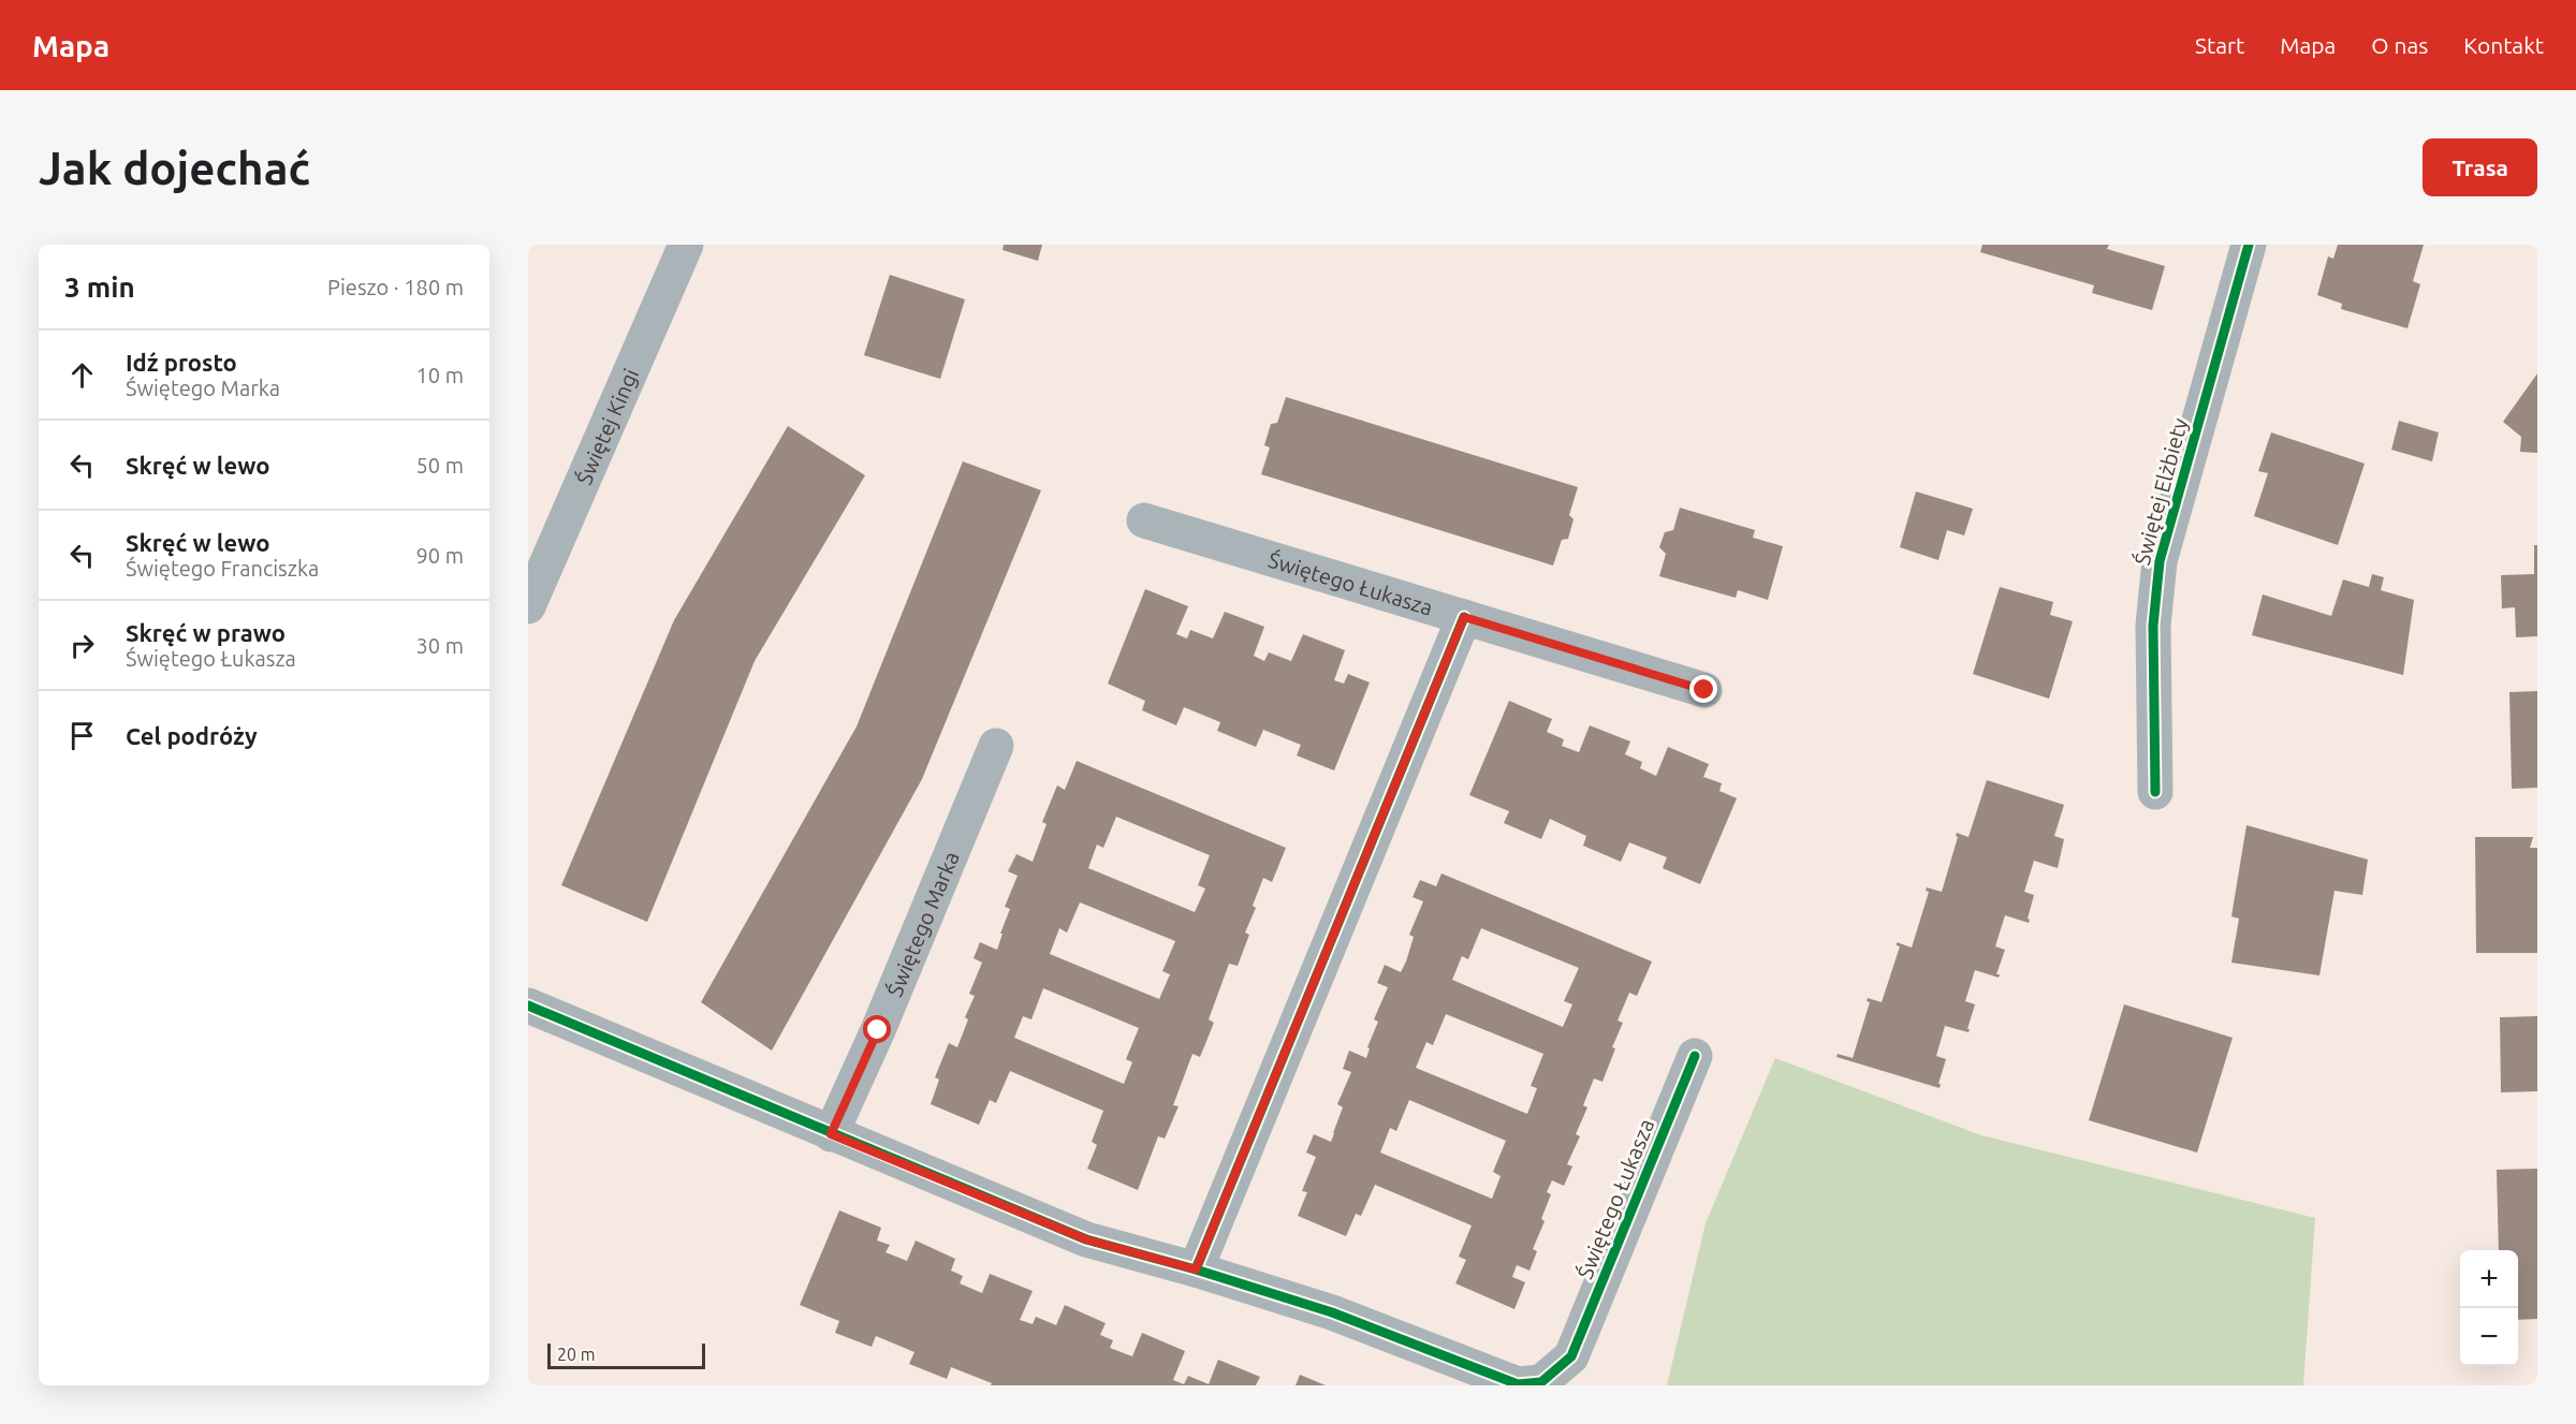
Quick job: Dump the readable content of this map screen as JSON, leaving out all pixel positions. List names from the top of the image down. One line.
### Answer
{"streets":{"street":["Świętej Kingi","Świętej Elżbiety","Świętego Łukasza","Świętego Marka"]},"scale_bar":"20 m","page":{"header":"Mapa","nav":["Start","Mapa","O nas","Kontakt"],"buttons":"Trasa","title":"Jak dojechać","heading":["3 min","Pieszo · 180 m"],"list":[["Idź prosto","Świętego Marka","10 m"],["Skręć w lewo","50 m"],["Skręć w lewo","Świętego Franciszka","90 m"],["Skręć w prawo","Świętego Łukasza","30 m"],"Cel podróży"],"map_buttons":["+","−"],"scale":"20 m"}}
